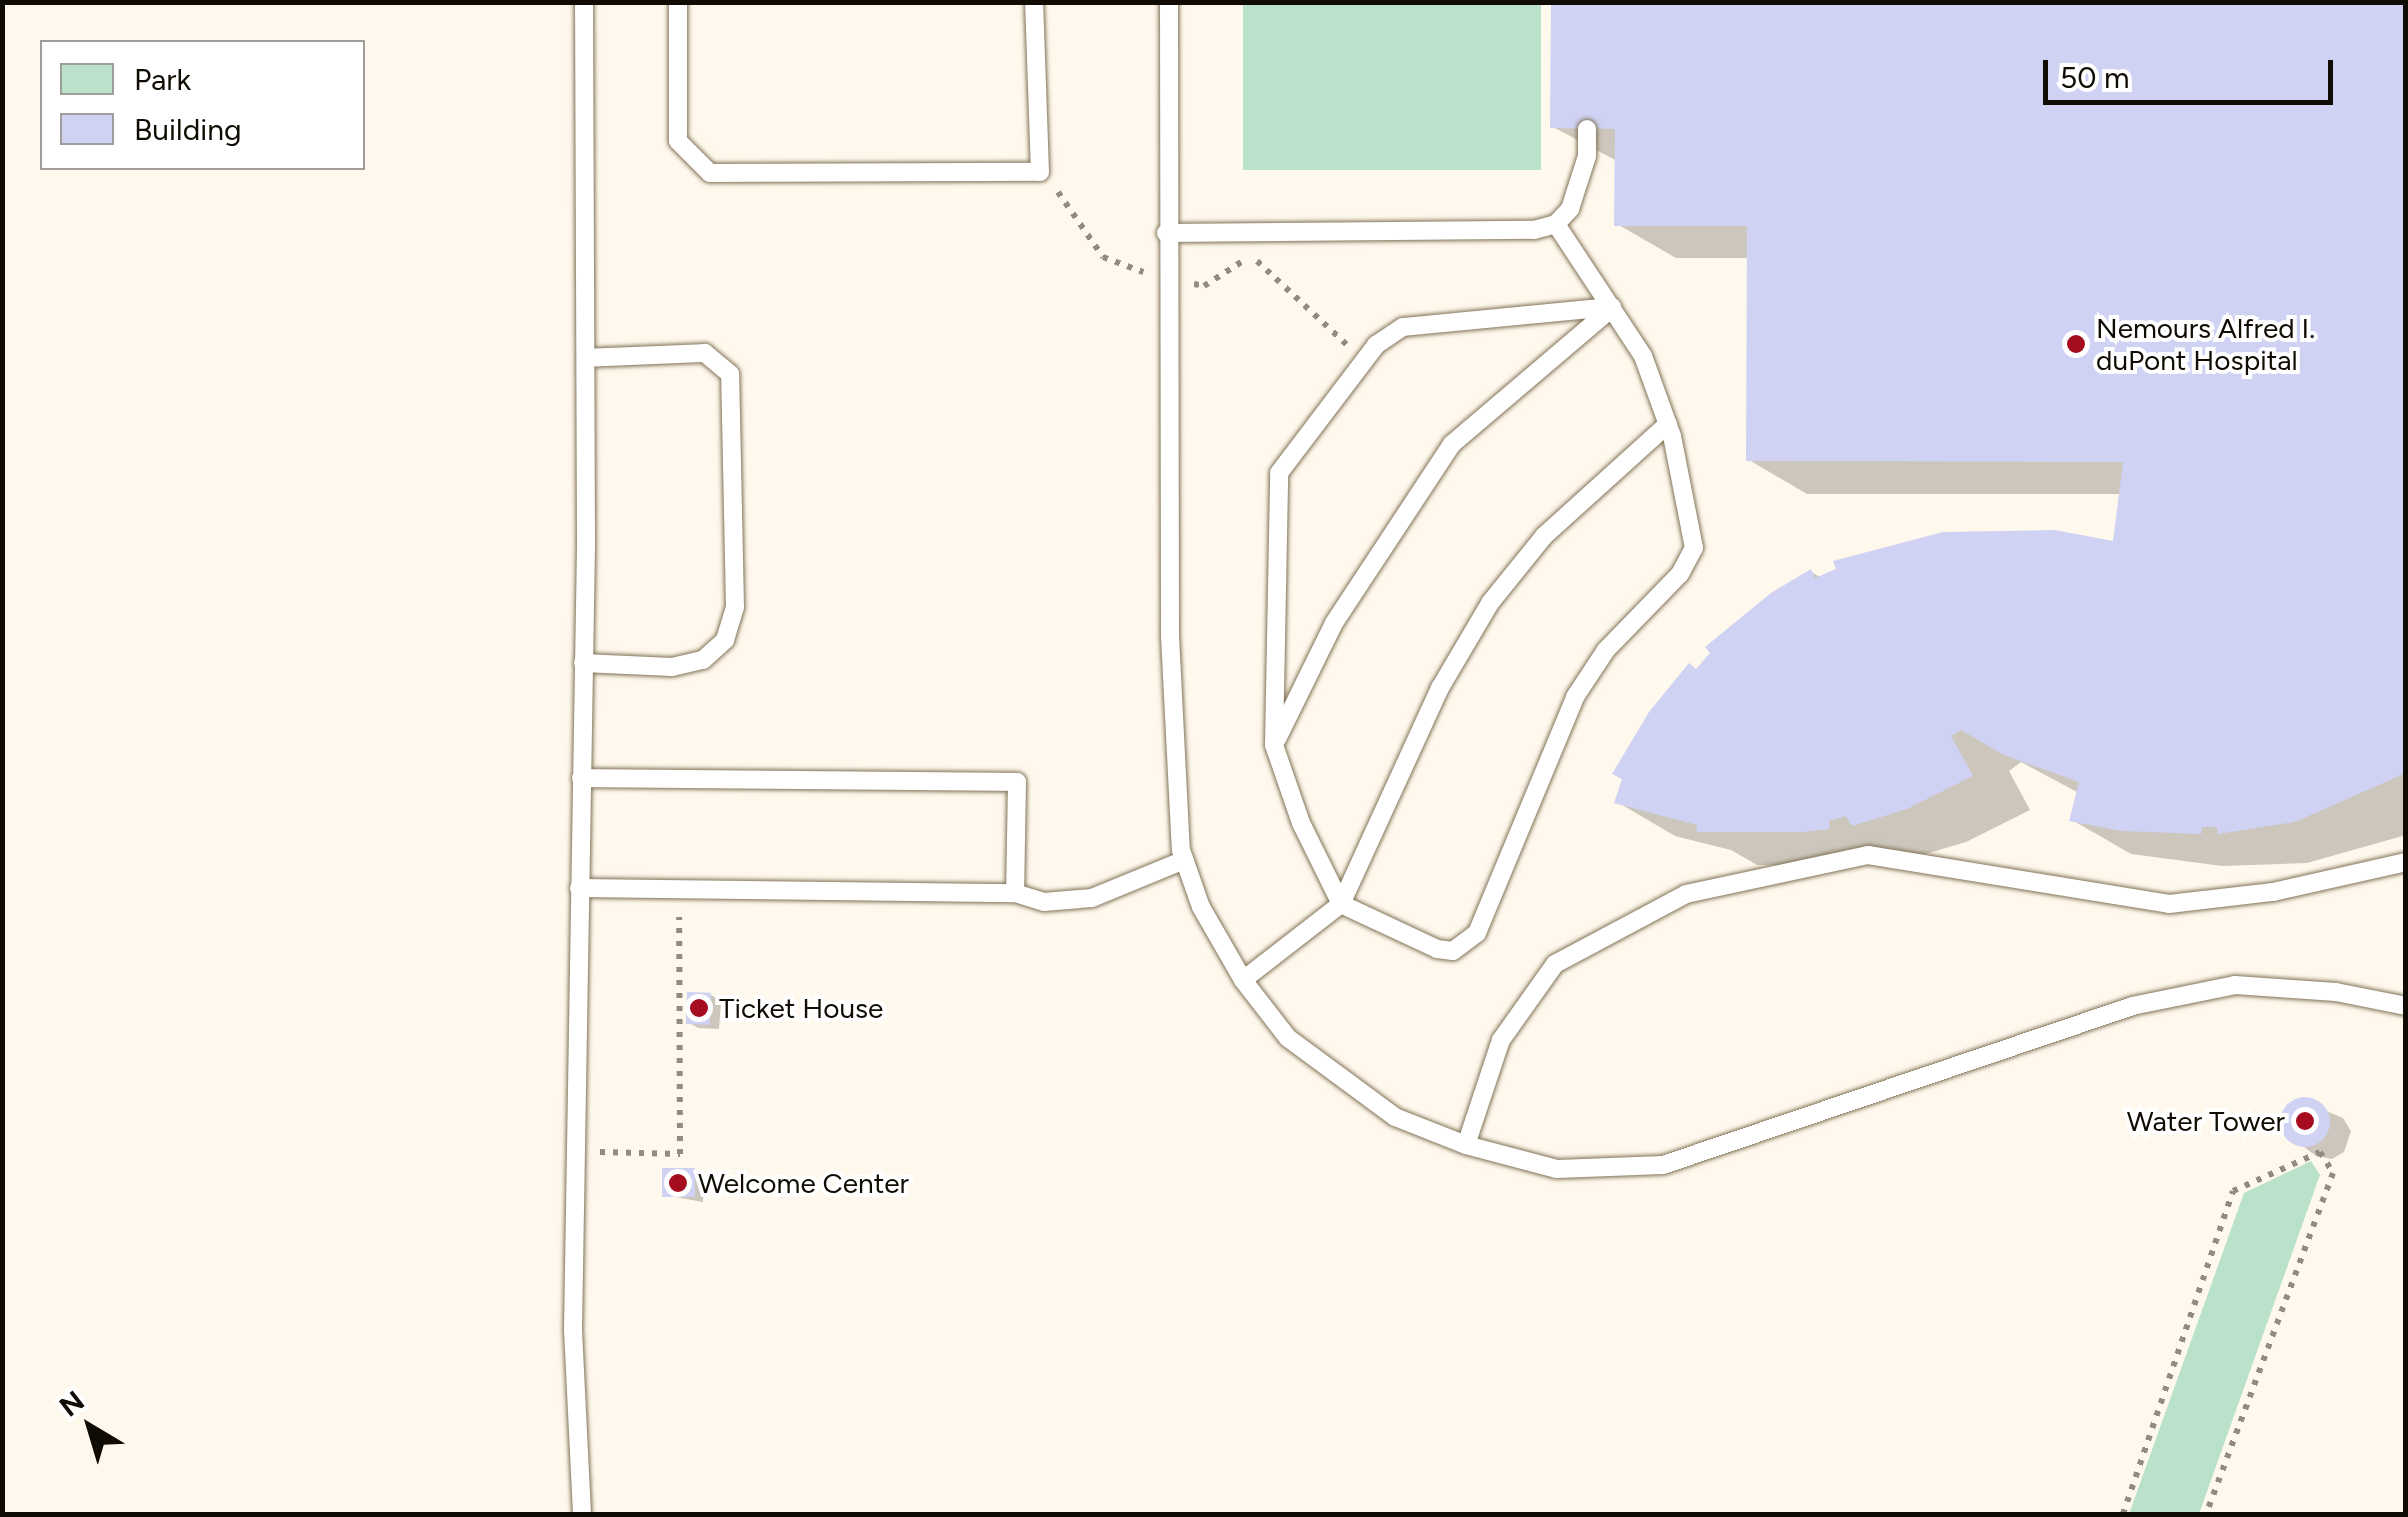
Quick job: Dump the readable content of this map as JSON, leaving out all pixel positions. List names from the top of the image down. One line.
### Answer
{"places":["Nemours Alfred I. duPont Hospital","Ticket House","Water Tower","Welcome Center"],"legend":["Park","Building"],"scale_bar":"50 m","north":"top left"}
